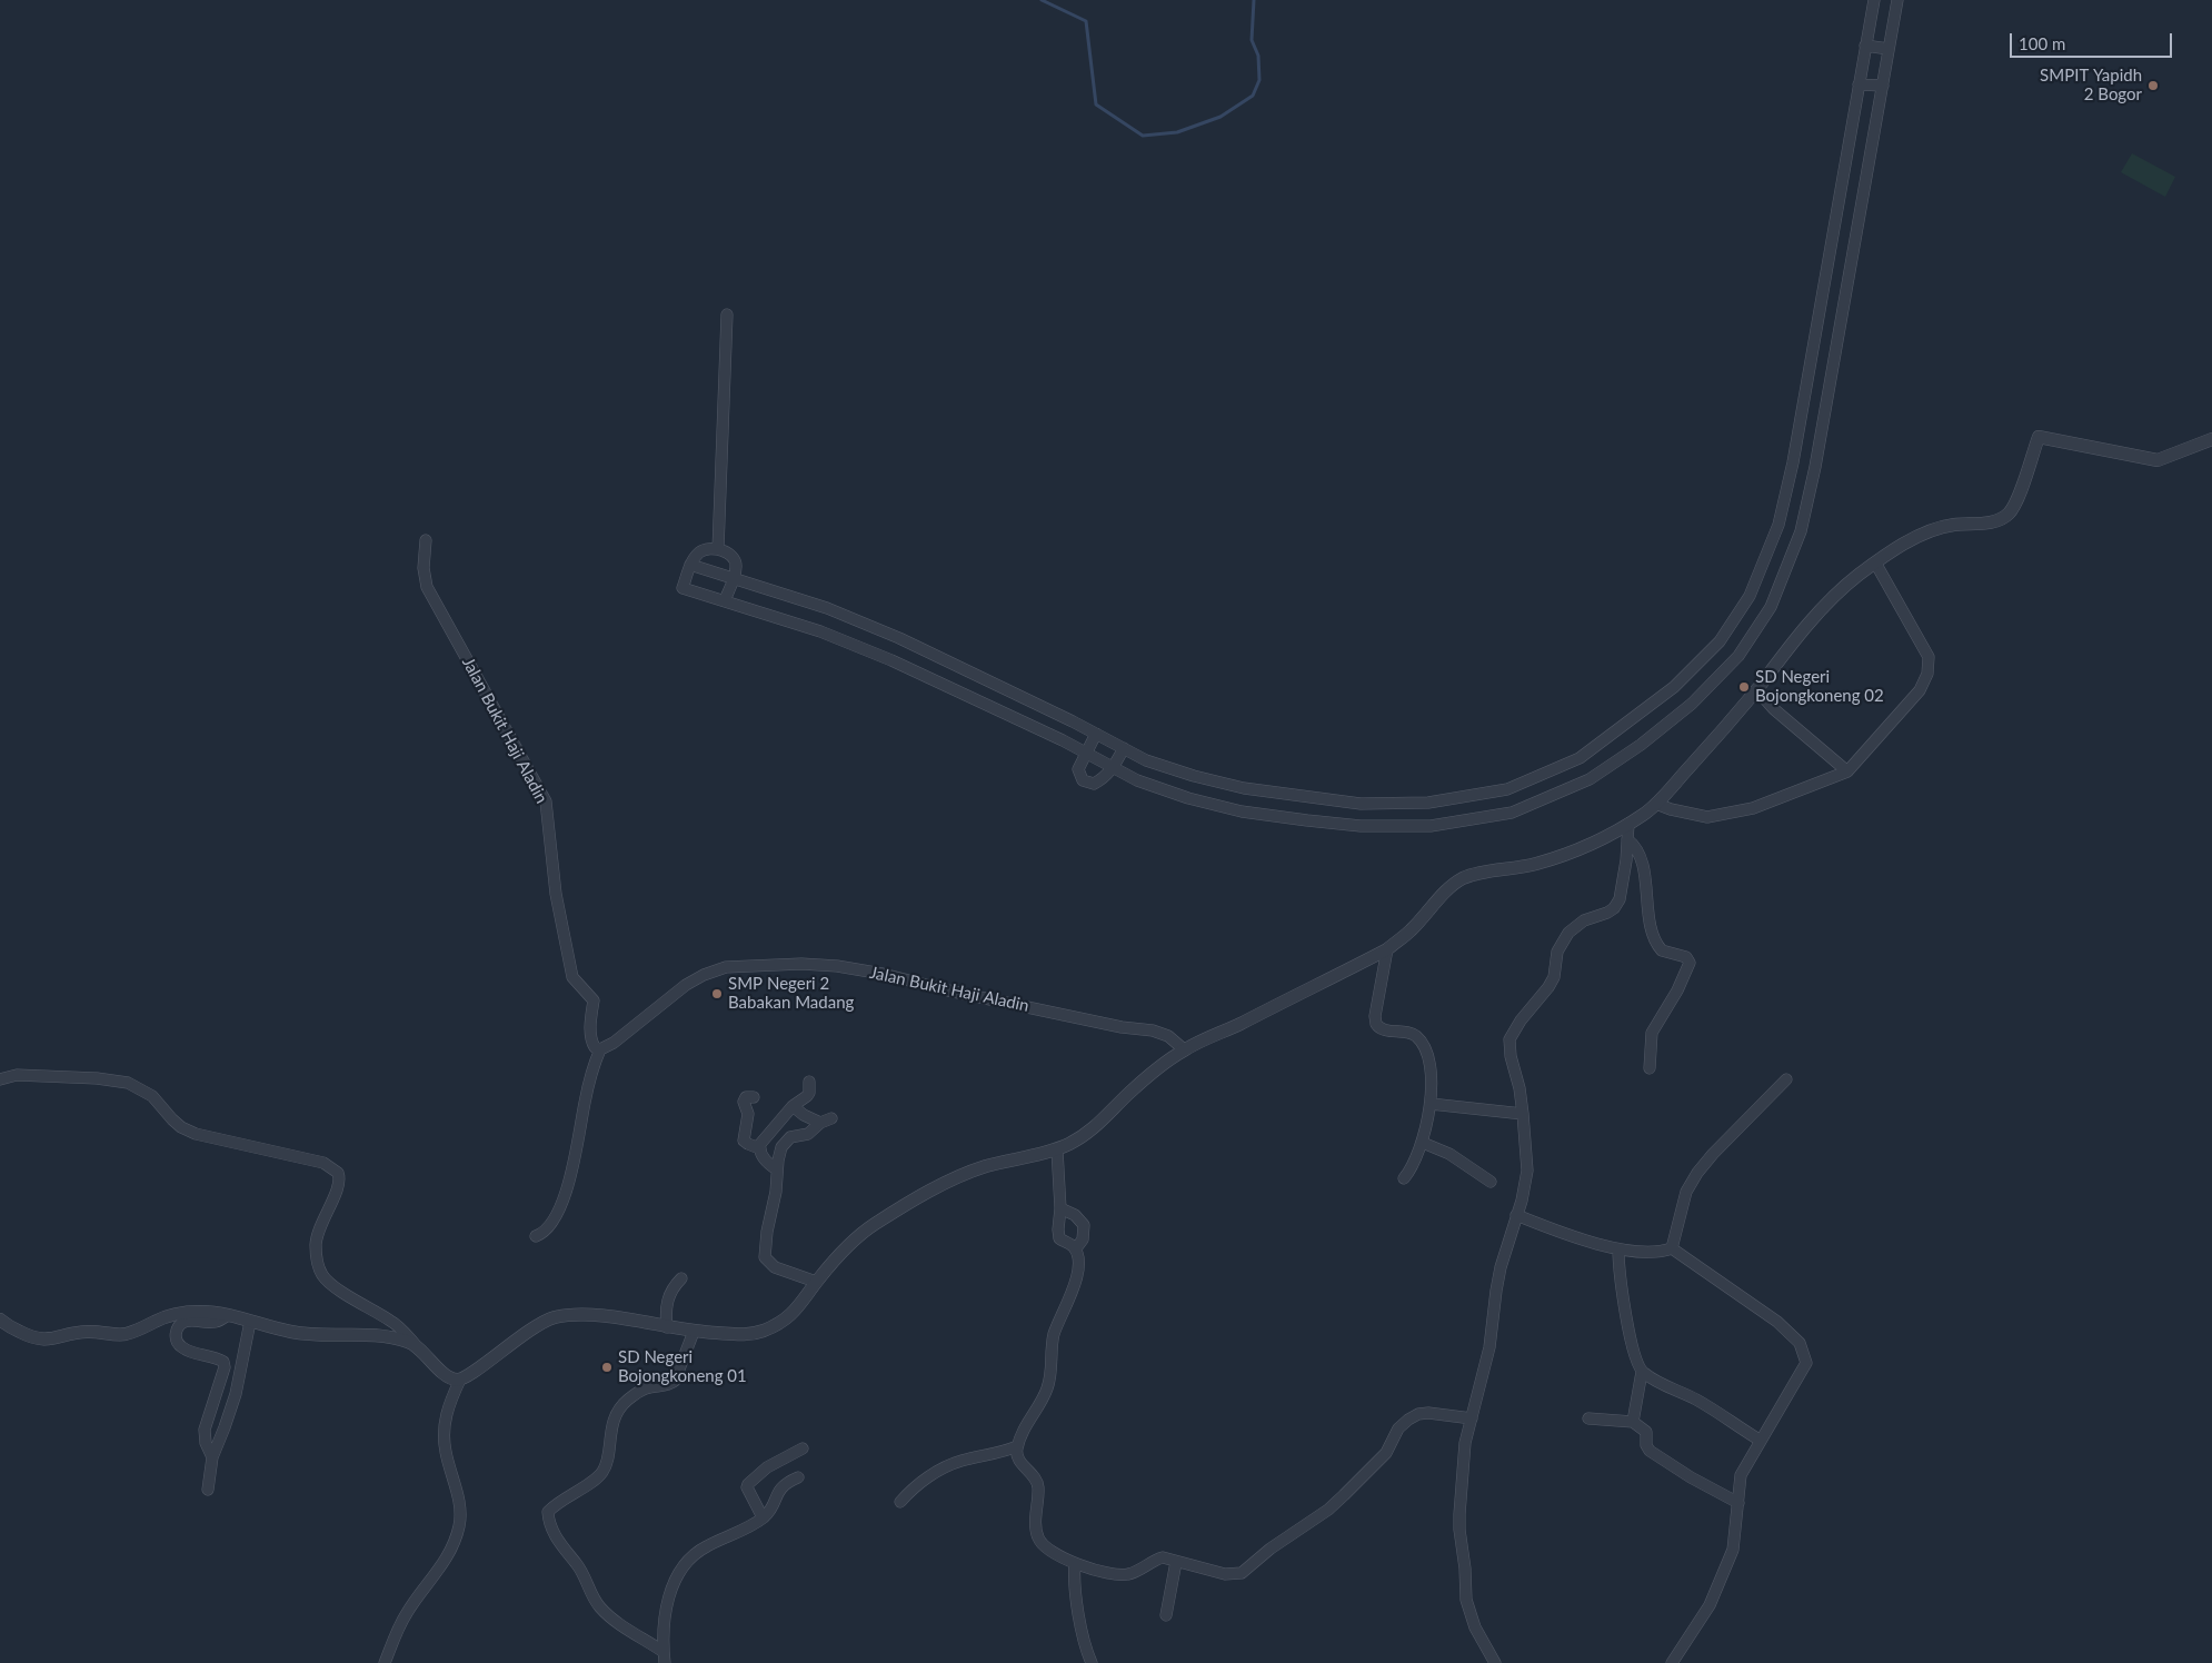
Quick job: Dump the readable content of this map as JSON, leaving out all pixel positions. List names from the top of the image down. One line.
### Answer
{"streets":{"street":["Jalan Bukit Haji Aladin"]},"places":["SMPIT Yapidh 2 Bogor","SD Negeri Bojongkoneng 02","SMP Negeri 2 Babakan Madang","SD Negeri Bojongkoneng 01"],"scale_bar":"100 m"}
